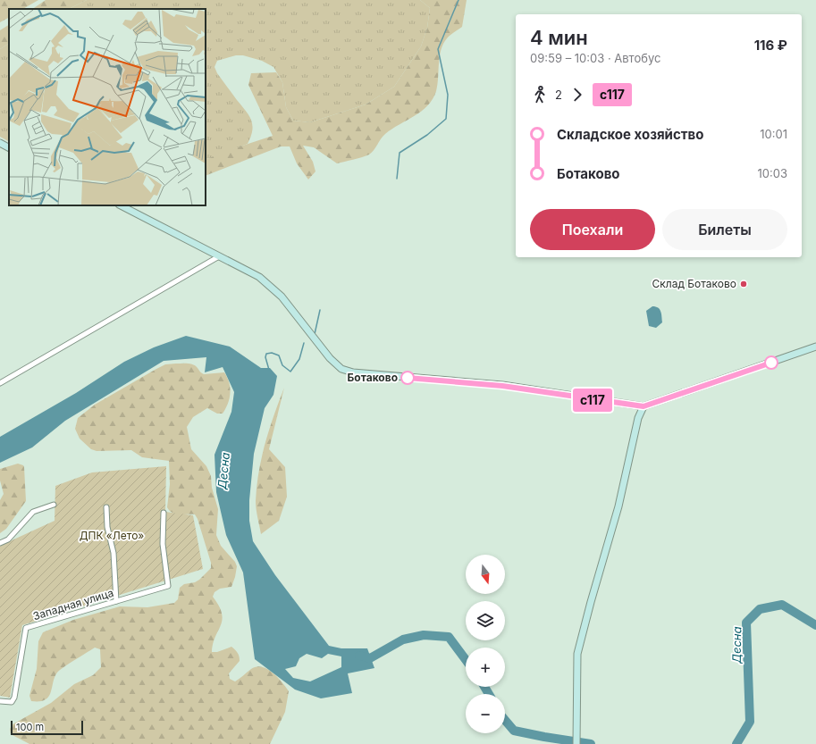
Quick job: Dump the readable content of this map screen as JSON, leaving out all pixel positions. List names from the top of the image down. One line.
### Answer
{"streets":{"street":["Западная улица"]},"water":["Десна"],"parks":["ДПК «Лето»"],"places":["Склад Ботаково","Ботаково"],"lines":["bus line с117"],"scale_bar":"100 m","north":"bottom","page":{"on_map":"с117","heading":["4 мин","09:59 – 10:03 · Автобус","116 ₽"],"legs":["2","с117"],"list":[{"name":"Складское хозяйство","value":"10:01"},{"name":"Ботаково","value":"10:03"}],"buttons":["Поехали","Билеты"],"map_buttons":["+","−"],"scale":"100 m"}}
